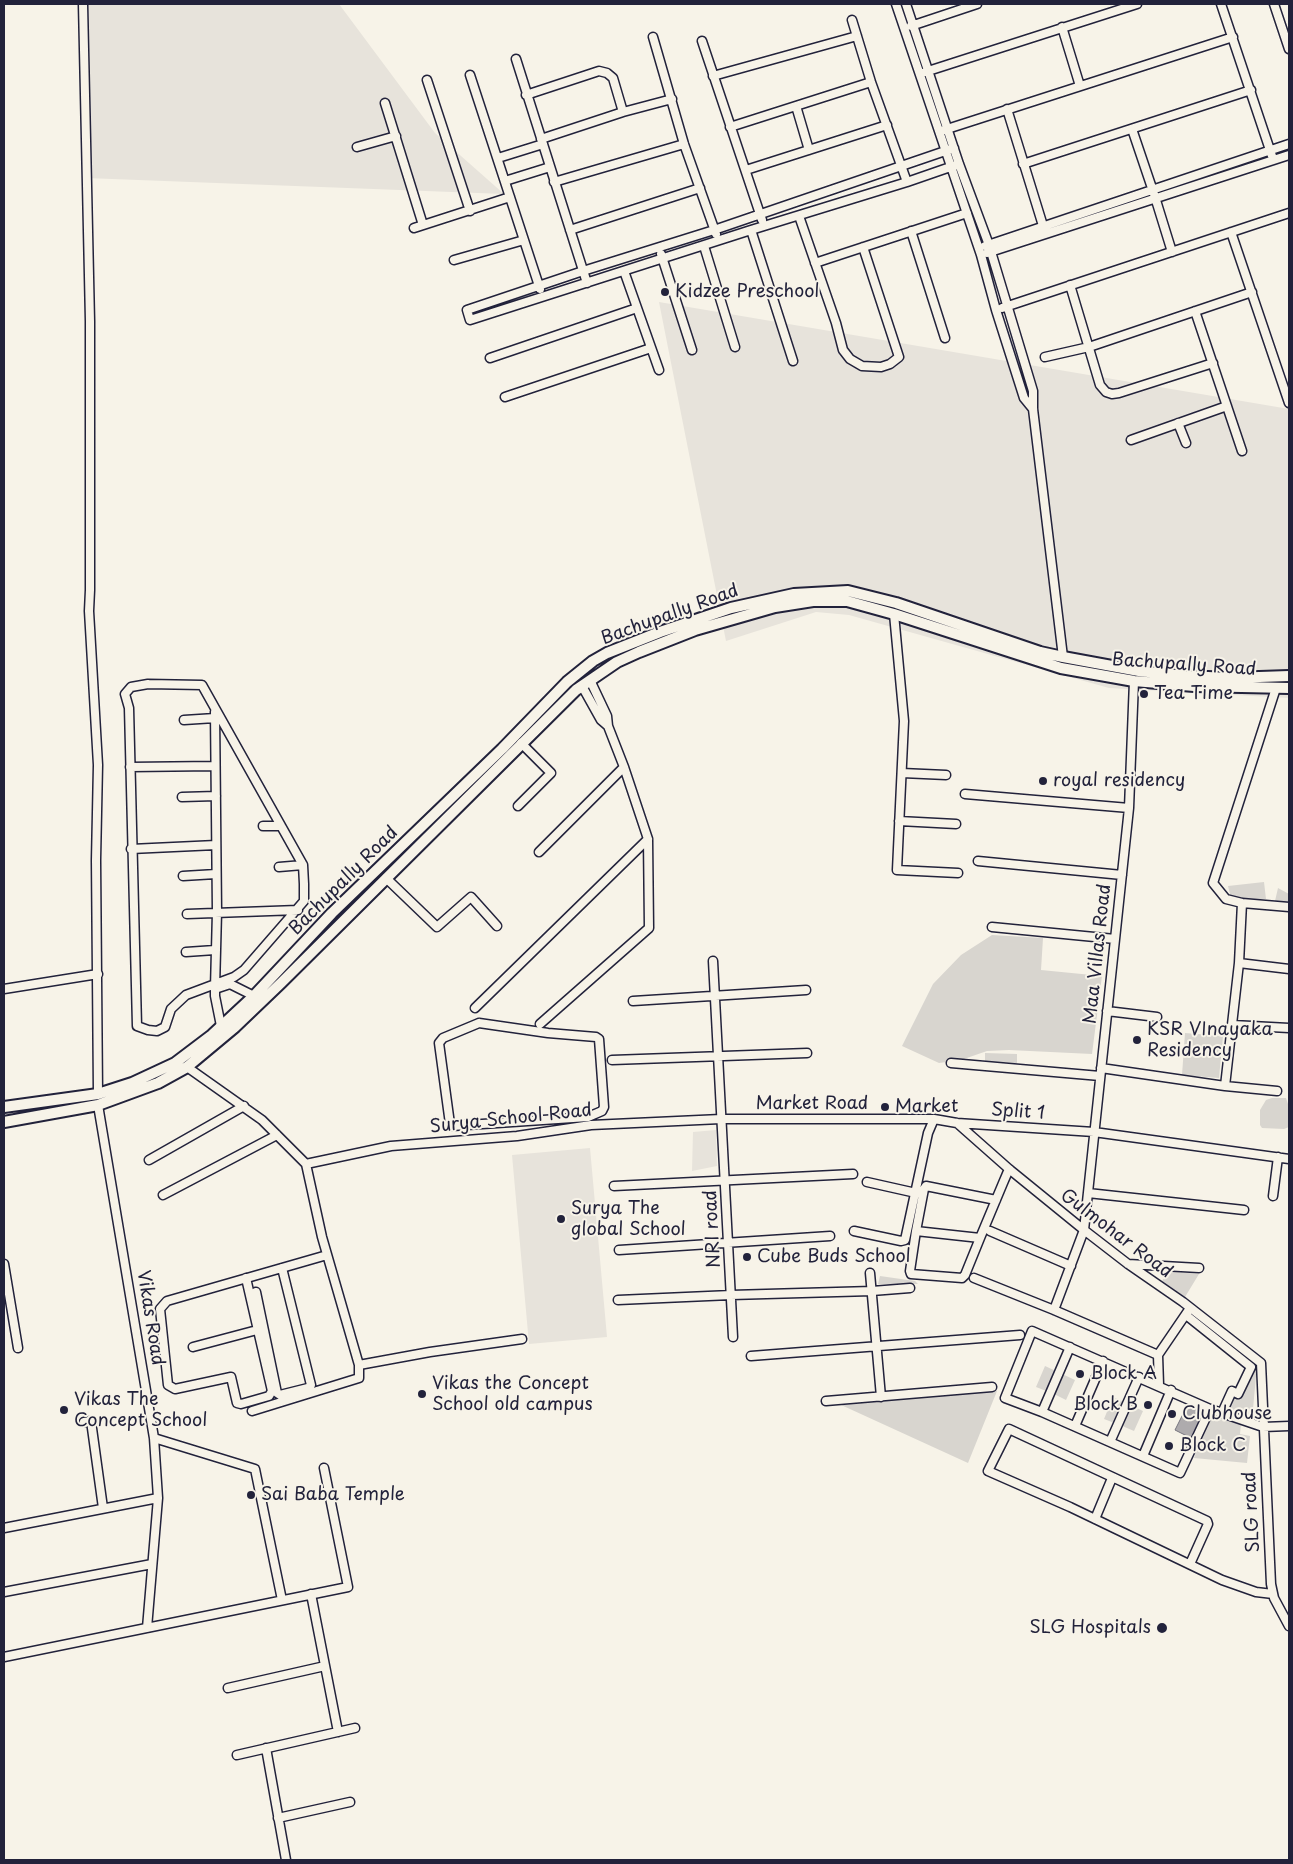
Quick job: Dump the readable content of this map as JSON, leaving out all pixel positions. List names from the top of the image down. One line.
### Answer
{"streets":{"main road":["Bachupally Road"],"street":["Maa Villas Road","Market Road","Split 1","Surya School Road","NRI road","Gulmohar Road","Vikas Road","SLG road"]},"crossings":[["Bachupally Road","Maa Villas Road"],["Bachupally Road","Vikas Road"],["Maa Villas Road","Split 1"],["Maa Villas Road","Gulmohar Road"],["Market Road","Split 1"],["Market Road","Surya School Road"],["Market Road","NRI road"],["Split 1","Gulmohar Road"],["Surya School Road","NRI road"],["Gulmohar Road","SLG road"]],"places":["Kidzee Preschool","Tea Time","royal residency","KSR VInayaka Residency","Market","Surya The global School","Cube Buds School","Block A","Vikas the Concept School old campus","Block B","Vikas The Concept School","Clubhouse","Block C","Sai Baba Temple","SLG Hospitals"]}
